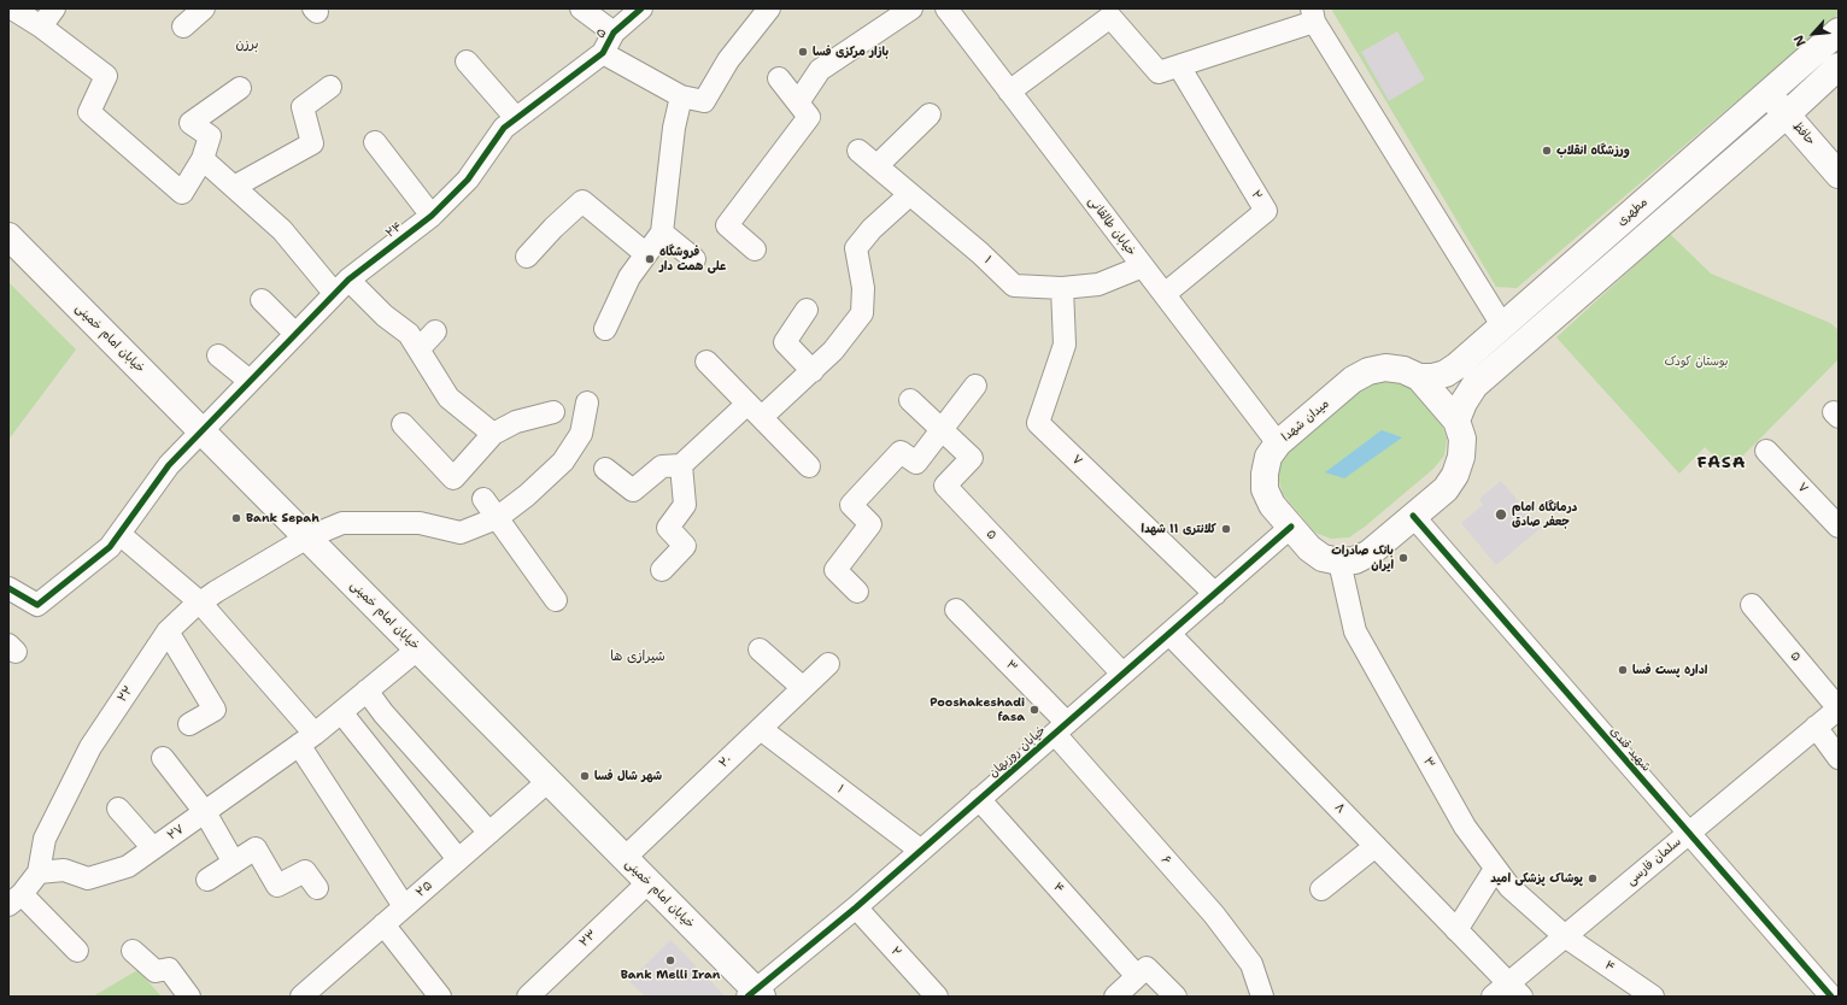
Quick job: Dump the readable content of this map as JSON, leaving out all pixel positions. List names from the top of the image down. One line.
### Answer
{"streets":{"main road":["حافظ","مطهری","خیابان امام خمینی","میدان شهدا"],"street":["۵","۲","خیابان طالقانی","۲۴","۱","۷","۳","۲۲","شهید قندی","خیابان روزبهان","۲۰","۸","۲۷","۶","سلمان فارسی","۴","۲۵","۲۳"]},"crossings":[["۵","۲۴"],["۵","خیابان روزبهان"],["۵","سلمان فارسی"],["حافظ","مطهری"],["۲","خیابان طالقانی"],["۲","خیابان روزبهان"],["مطهری","میدان شهدا"],["خیابان طالقانی","۱"],["خیابان طالقانی","میدان شهدا"],["۲۴","خیابان امام خمینی"],["۱","۷"],["۱","خیابان روزبهان"],["۱","۲۰"],["خیابان امام خمینی","۲۲"],["خیابان امام خمینی","خیابان روزبهان"],["خیابان امام خمینی","۲۰"],["خیابان امام خمینی","۲۷"],["خیابان امام خمینی","۲۵"],["خیابان امام خمینی","۲۳"],["میدان شهدا","۳"],["میدان شهدا","شهید قندی"],["میدان شهدا","خیابان روزبهان"],["۷","خیابان روزبهان"],["۳","خیابان روزبهان"],["۳","۶"],["۳","سلمان فارسی"],["۳","۴"],["۲۲","۲۷"],["شهید قندی","سلمان فارسی"],["خیابان روزبهان","۸"],["خیابان روزبهان","۶"],["خیابان روزبهان","۴"],["۸","سلمان فارسی"],["سلمان فارسی","۴"]],"districts":["برزن","FASA","شیرازی ها"],"parks":["بوستان کودک"],"places":["بازار مرکزی فسا","ورزشگاه انقلاب","فروشگاه علی همت دار","درمانگاه امام جعفر صادق","Bank Sepah","کلانتری ۱۱ شهدا","بانک صادرات ایران","اداره پست فسا","Pooshakeshadi fasa","شهر شال فسا","پوشاک پزشکی امید","Bank Melli Iran"],"north":"bottom left"}
